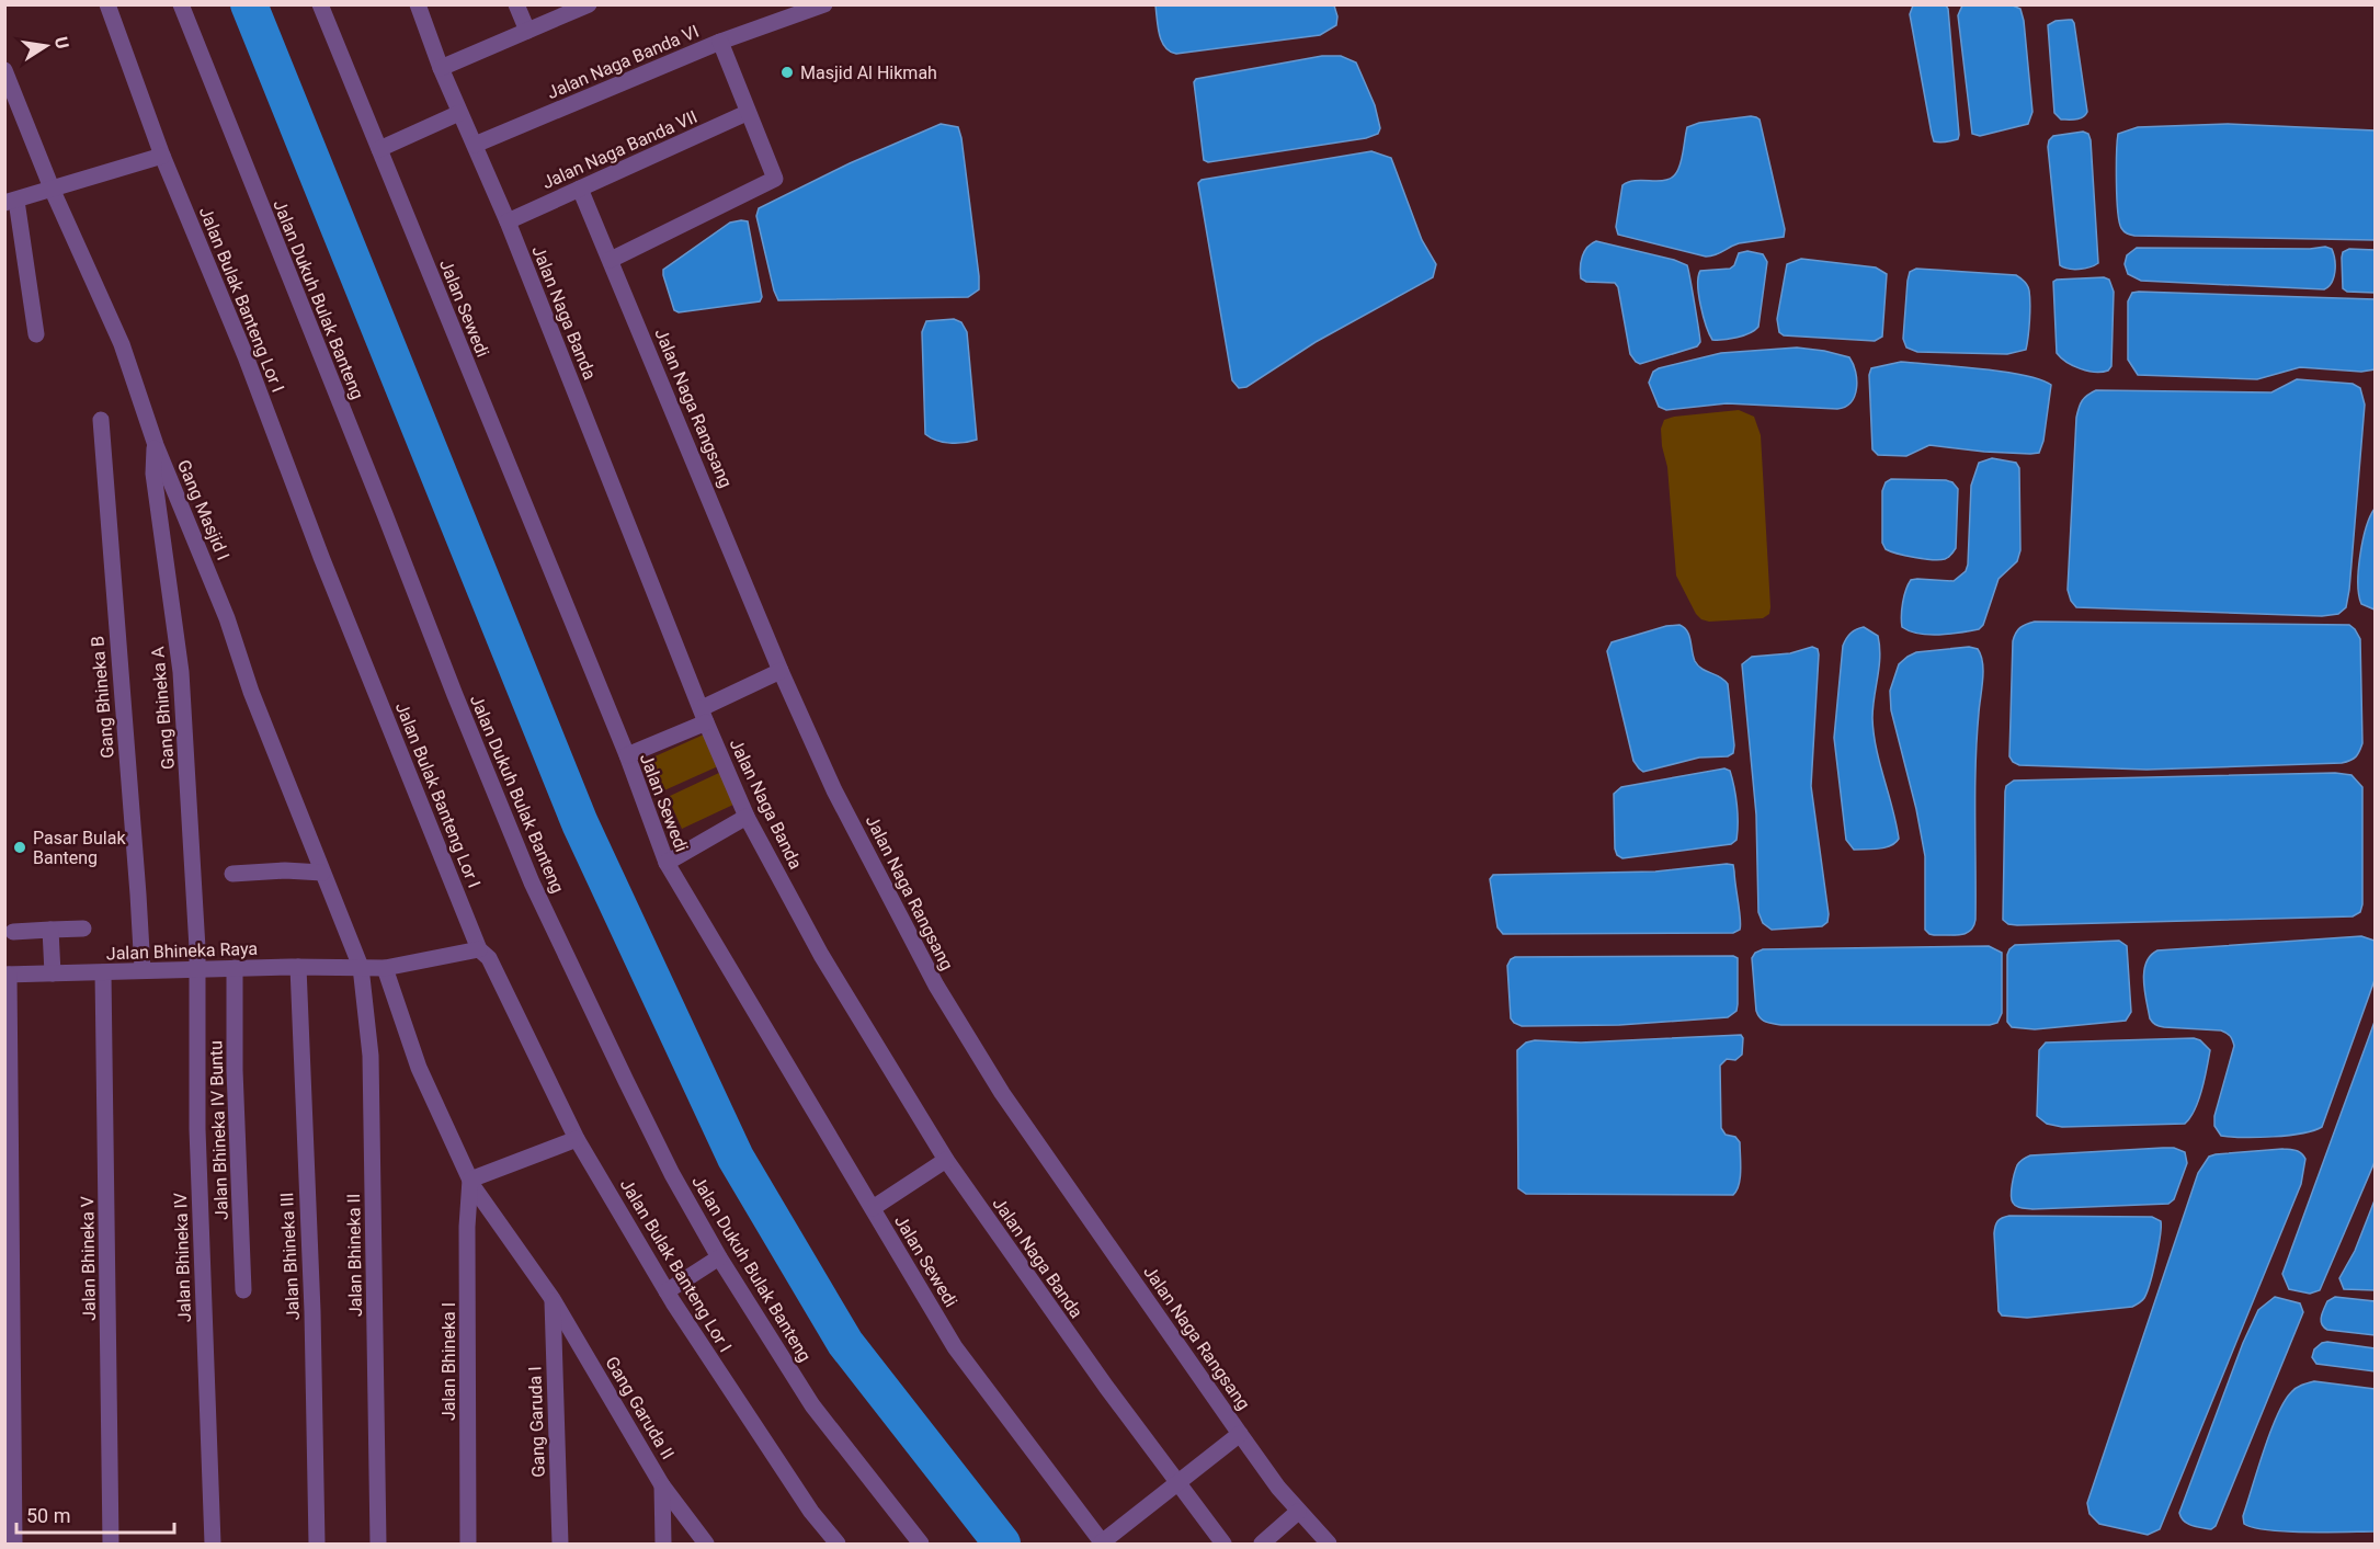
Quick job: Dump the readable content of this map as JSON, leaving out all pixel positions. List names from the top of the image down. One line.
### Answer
{"streets":{"street":["Jalan Naga Banda VI","Jalan Naga Banda VII","Jalan Bulak Banteng Lor I","Jalan Dukuh Bulak Banteng","Jalan Sewedi","Jalan Naga Banda","Jalan Naga Rangsang","Gang Masjid I","Gang Bhineka B","Gang Bhineka A","Jalan Bhineka Raya","Jalan Bhineka IV Buntu","Jalan Bhineka II","Jalan Bhineka III","Jalan Bhineka IV","Jalan Bhineka V","Jalan Bhineka I","Gang Garuda II","Gang Garuda I"]},"crossings":[["Jalan Naga Banda VI","Jalan Naga Banda"],["Jalan Naga Banda VII","Jalan Naga Banda"],["Jalan Naga Banda VII","Jalan Naga Rangsang"],["Jalan Bulak Banteng Lor I","Jalan Bhineka Raya"],["Gang Masjid I","Gang Bhineka A"],["Gang Masjid I","Jalan Bhineka Raya"],["Gang Masjid I","Jalan Bhineka II"],["Gang Bhineka B","Jalan Bhineka Raya"],["Gang Bhineka A","Jalan Bhineka Raya"],["Gang Bhineka A","Jalan Bhineka IV"],["Jalan Bhineka Raya","Jalan Bhineka IV Buntu"],["Jalan Bhineka Raya","Jalan Bhineka II"],["Jalan Bhineka Raya","Jalan Bhineka III"],["Jalan Bhineka Raya","Jalan Bhineka IV"],["Jalan Bhineka Raya","Jalan Bhineka V"],["Jalan Bhineka Raya","Jalan Bhineka I"],["Jalan Bhineka I","Gang Garuda II"],["Jalan Bhineka I","Gang Garuda I"],["Gang Garuda II","Gang Garuda I"]],"places":["Masjid Al Hikmah","Pasar Bulak Banteng"],"scale_bar":"50 m","north":"right"}
